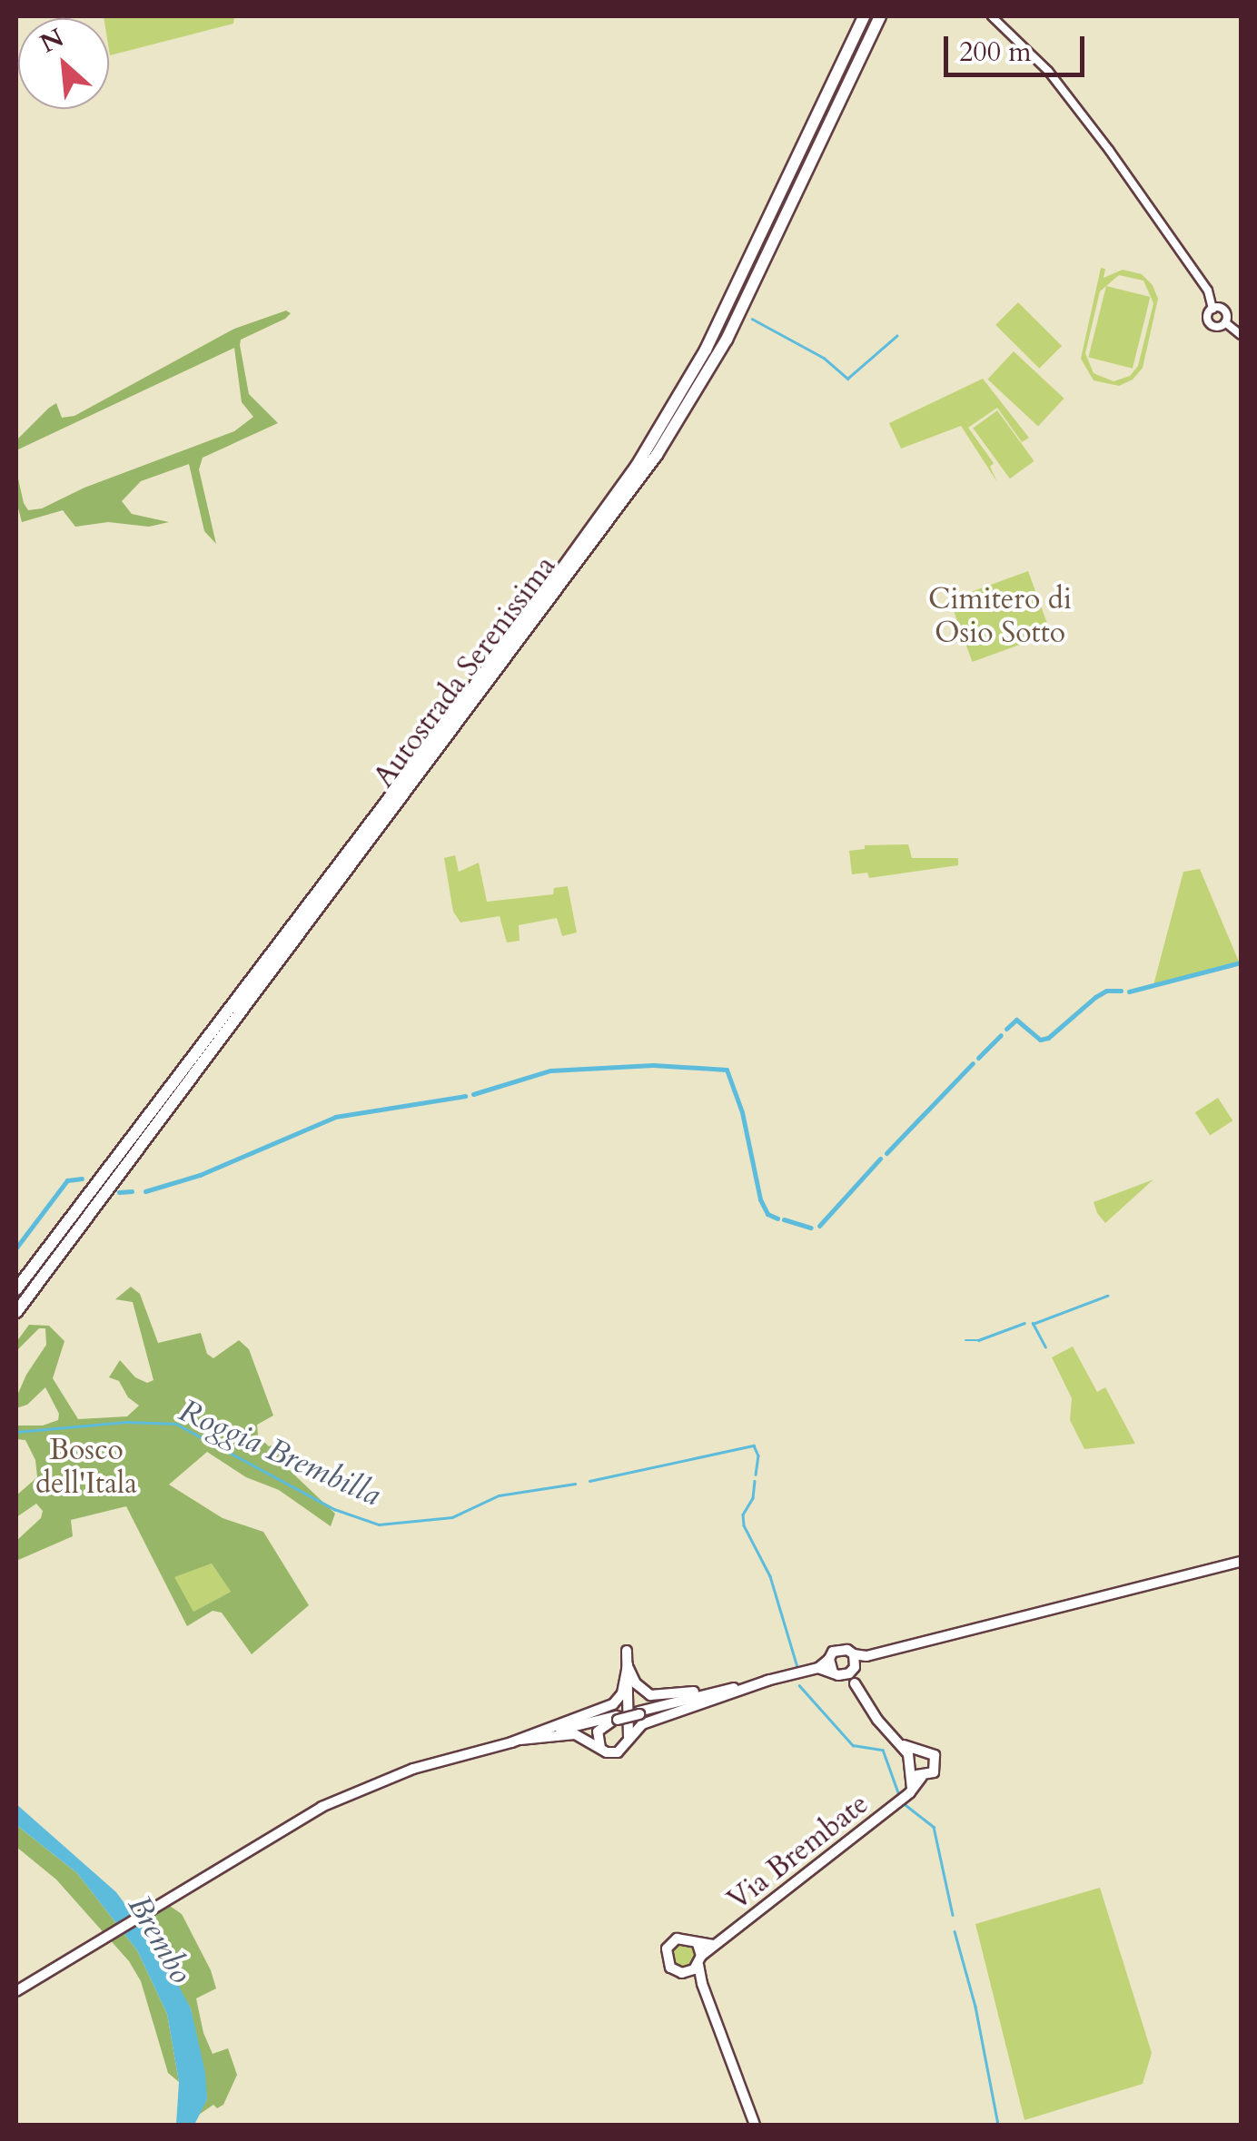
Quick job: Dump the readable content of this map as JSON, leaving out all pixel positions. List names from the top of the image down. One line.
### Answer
{"streets":{"highway":["Autostrada Serenissima"],"main road":["Via Brembate"]},"water":["Roggia Brembilla","Brembo"],"parks":["Cimitero di Osio Sotto","Bosco dell'Itala"],"scale_bar":"200 m","north":"top left"}
